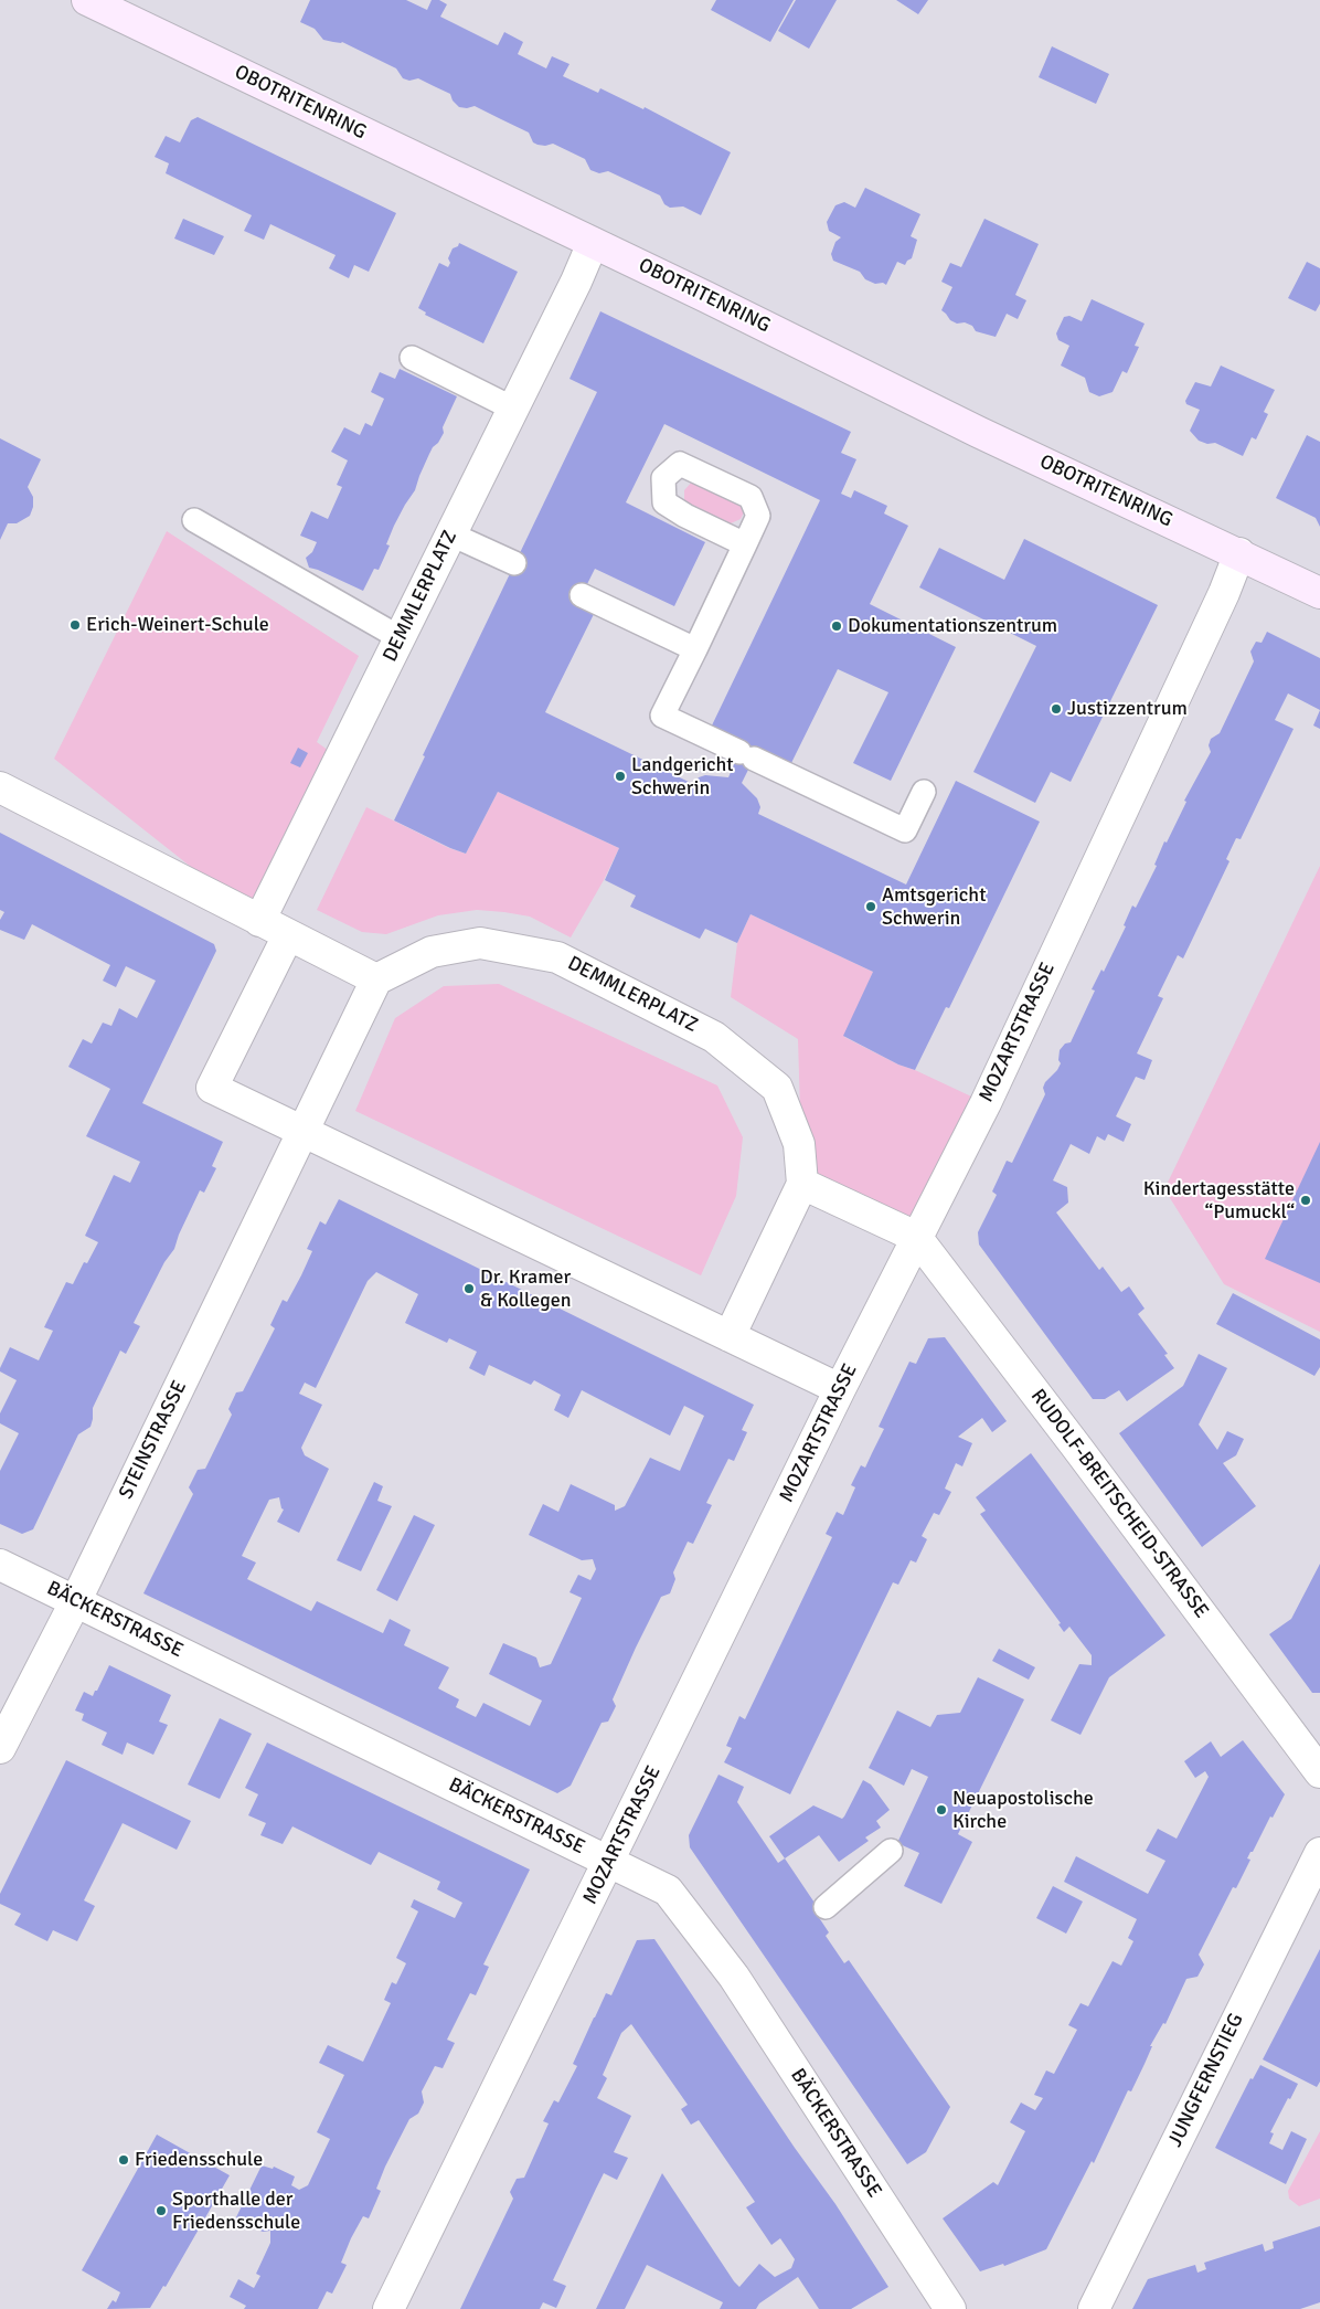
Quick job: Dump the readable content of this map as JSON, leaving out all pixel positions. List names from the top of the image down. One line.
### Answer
{"streets":{"street":["OBOTRITENRING","DEMMLERPLATZ","MOZARTSTRASSE","STEINSTRASSE","RUDOLF-BREITSCHEID-STRASSE","BÄCKERSTRASSE","JUNGFERNSTIEG"]},"crossings":[["OBOTRITENRING","DEMMLERPLATZ"],["OBOTRITENRING","MOZARTSTRASSE"],["MOZARTSTRASSE","RUDOLF-BREITSCHEID-STRASSE"],["MOZARTSTRASSE","BÄCKERSTRASSE"],["STEINSTRASSE","BÄCKERSTRASSE"]],"places":["Erich-Weinert-Schule","Dokumentationszentrum","Justizzentrum","Landgericht Schwerin","Amtsgericht Schwerin","Kindertagesstätte “Pumuckl“","Dr. Kramer & Kollegen","Neuapostolische Kirche","Friedensschule","Sporthalle der Friedensschule"]}
